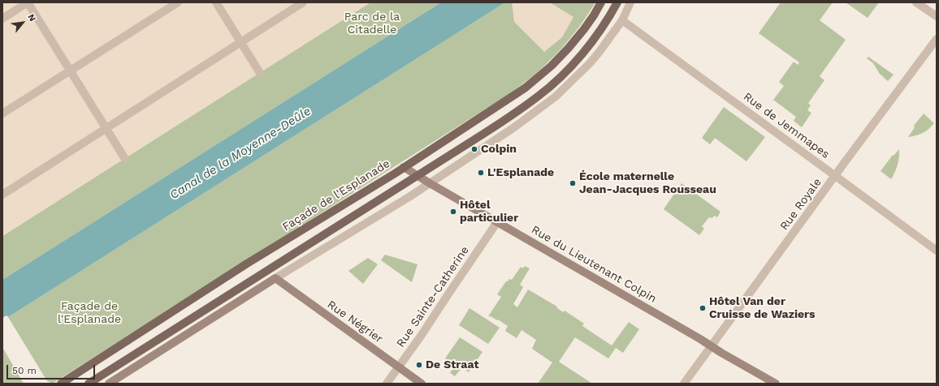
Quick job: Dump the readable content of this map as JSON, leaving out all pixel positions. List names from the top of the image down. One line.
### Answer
{"streets":{"main road":["Façade de l'Esplanade"],"street":["Rue de Jemmapes","Rue Royale","Rue du Lieutenant Colpin","Rue Sainte-Catherine","Rue Négrier"]},"crossings":[["Rue de Jemmapes","Rue Royale"],["Façade de l'Esplanade","Rue du Lieutenant Colpin"],["Rue Royale","Rue du Lieutenant Colpin"],["Rue du Lieutenant Colpin","Rue Sainte-Catherine"],["Rue Sainte-Catherine","Rue Négrier"]],"water":["Canal de la Moyenne-Deûle"],"parks":["Parc de la Citadelle","Façade de l'Esplanade"],"places":["Colpin","L'Esplanade","École maternelle Jean-Jacques Rousseau","Hôtel particulier","Hôtel Van der Cruisse de Waziers","De Straat"],"scale_bar":"50 m","north":"top right"}
